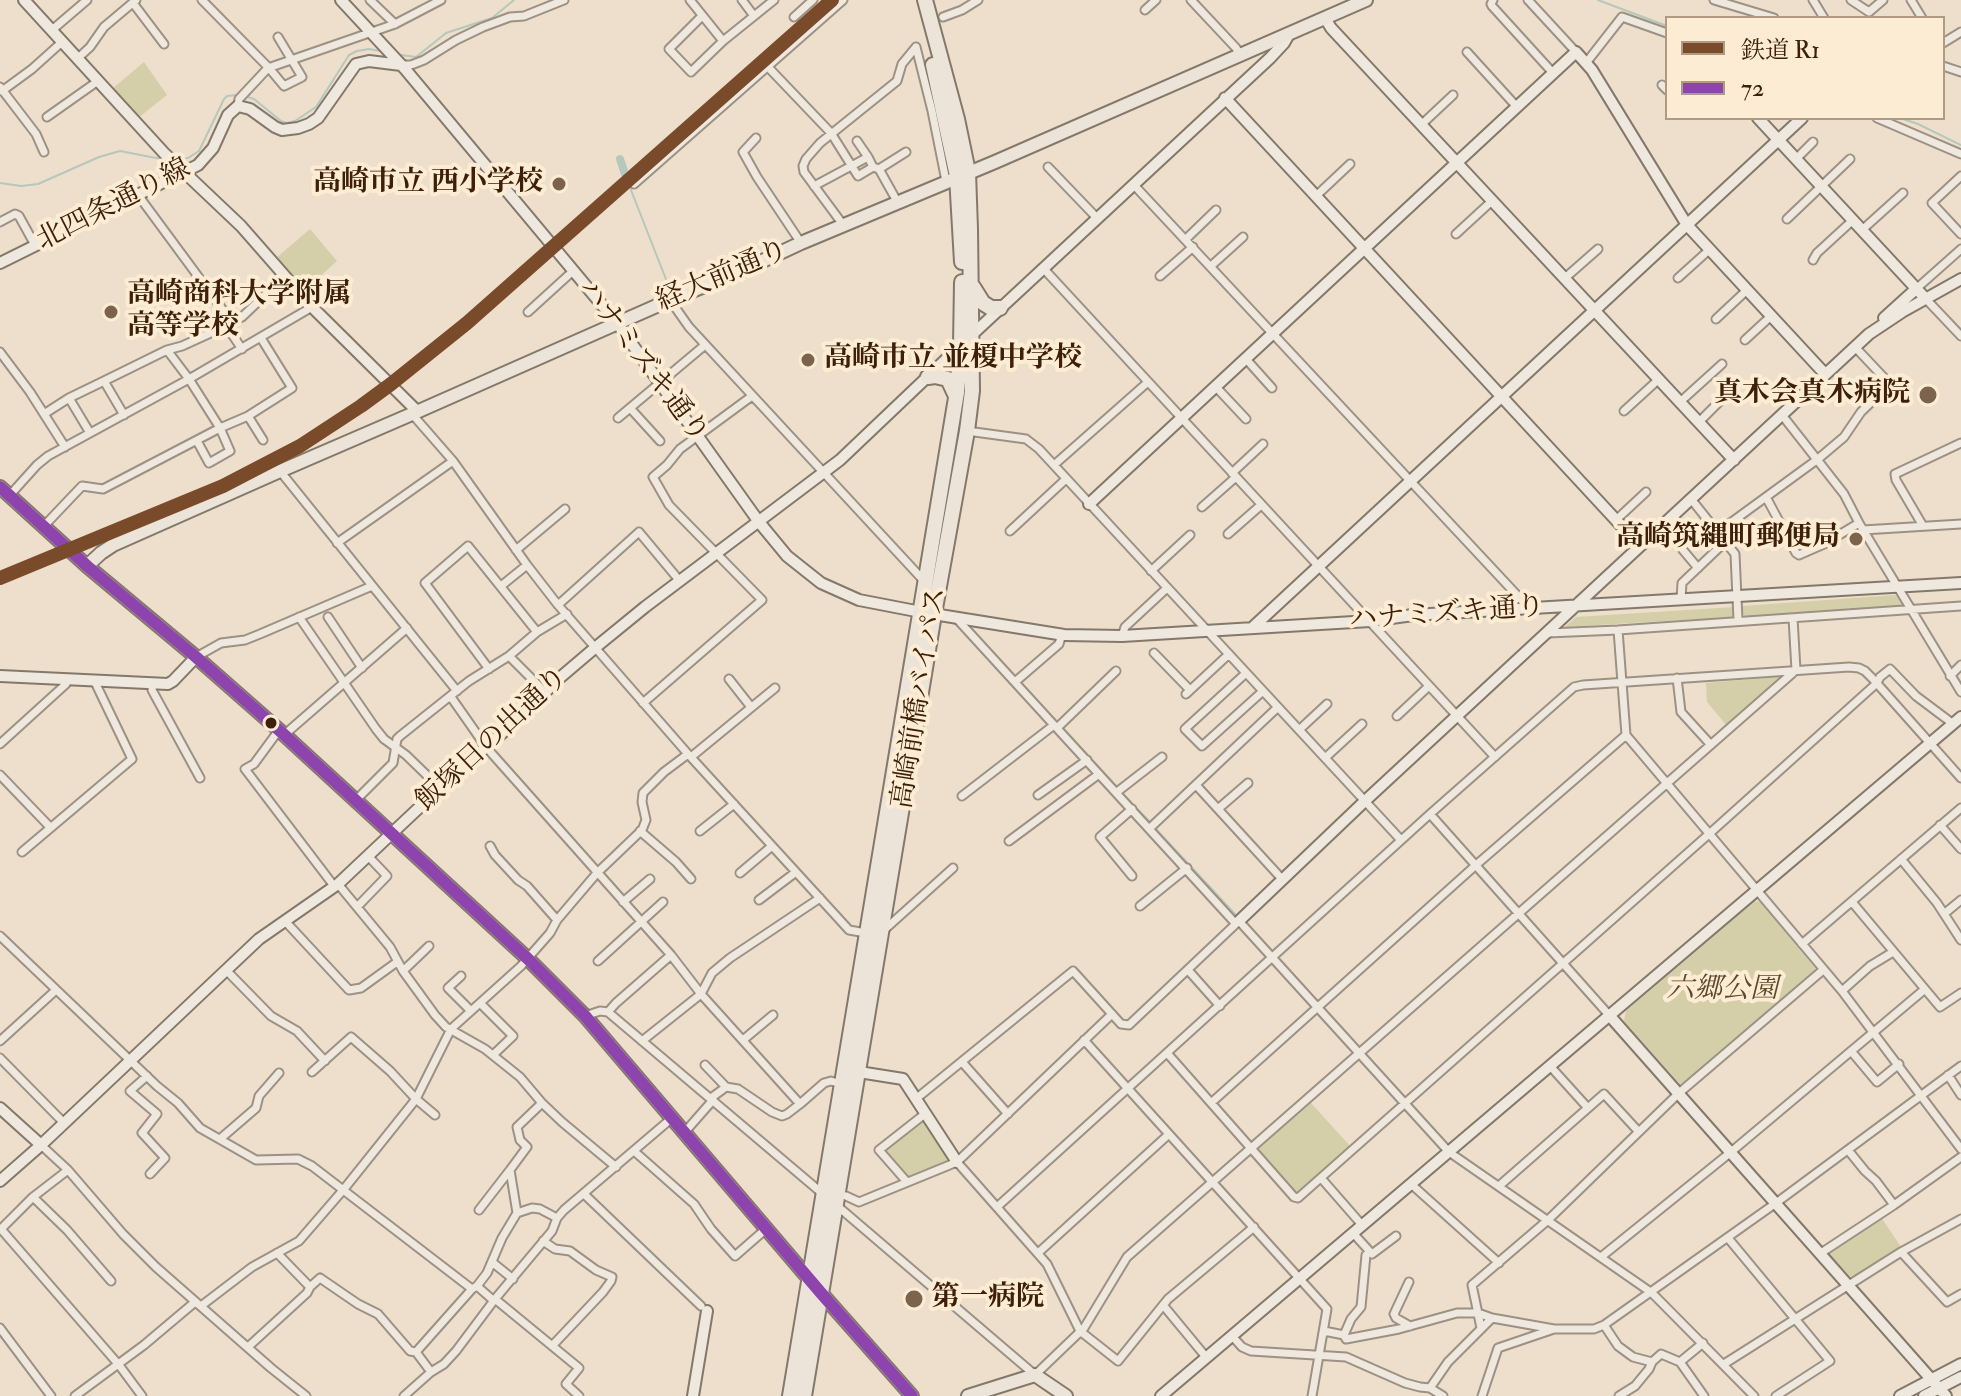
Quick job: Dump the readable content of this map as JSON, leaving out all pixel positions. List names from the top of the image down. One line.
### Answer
{"streets":{"highway":["高崎前橋バイパス"],"main road":["経大前通り"],"street":["北四条通り線","ハナミズキ通り","飯塚日の出通り"]},"crossings":[["経大前通り","ハナミズキ通り"],["経大前通り","高崎前橋バイパス"],["経大前通り","飯塚日の出通り"],["ハナミズキ通り","高崎前橋バイパス"],["ハナミズキ通り","飯塚日の出通り"],["高崎前橋バイパス","飯塚日の出通り"]],"parks":["六郷公園"],"places":["高崎市立 西小学校","高崎商科大学附属 高等学校","高崎市立 並榎中学校","真木会真木病院","高崎筑縄町郵便局","第一病院"],"lines":["rail line R1","transit line 72"],"legend":["鉄道 R1","72"]}
